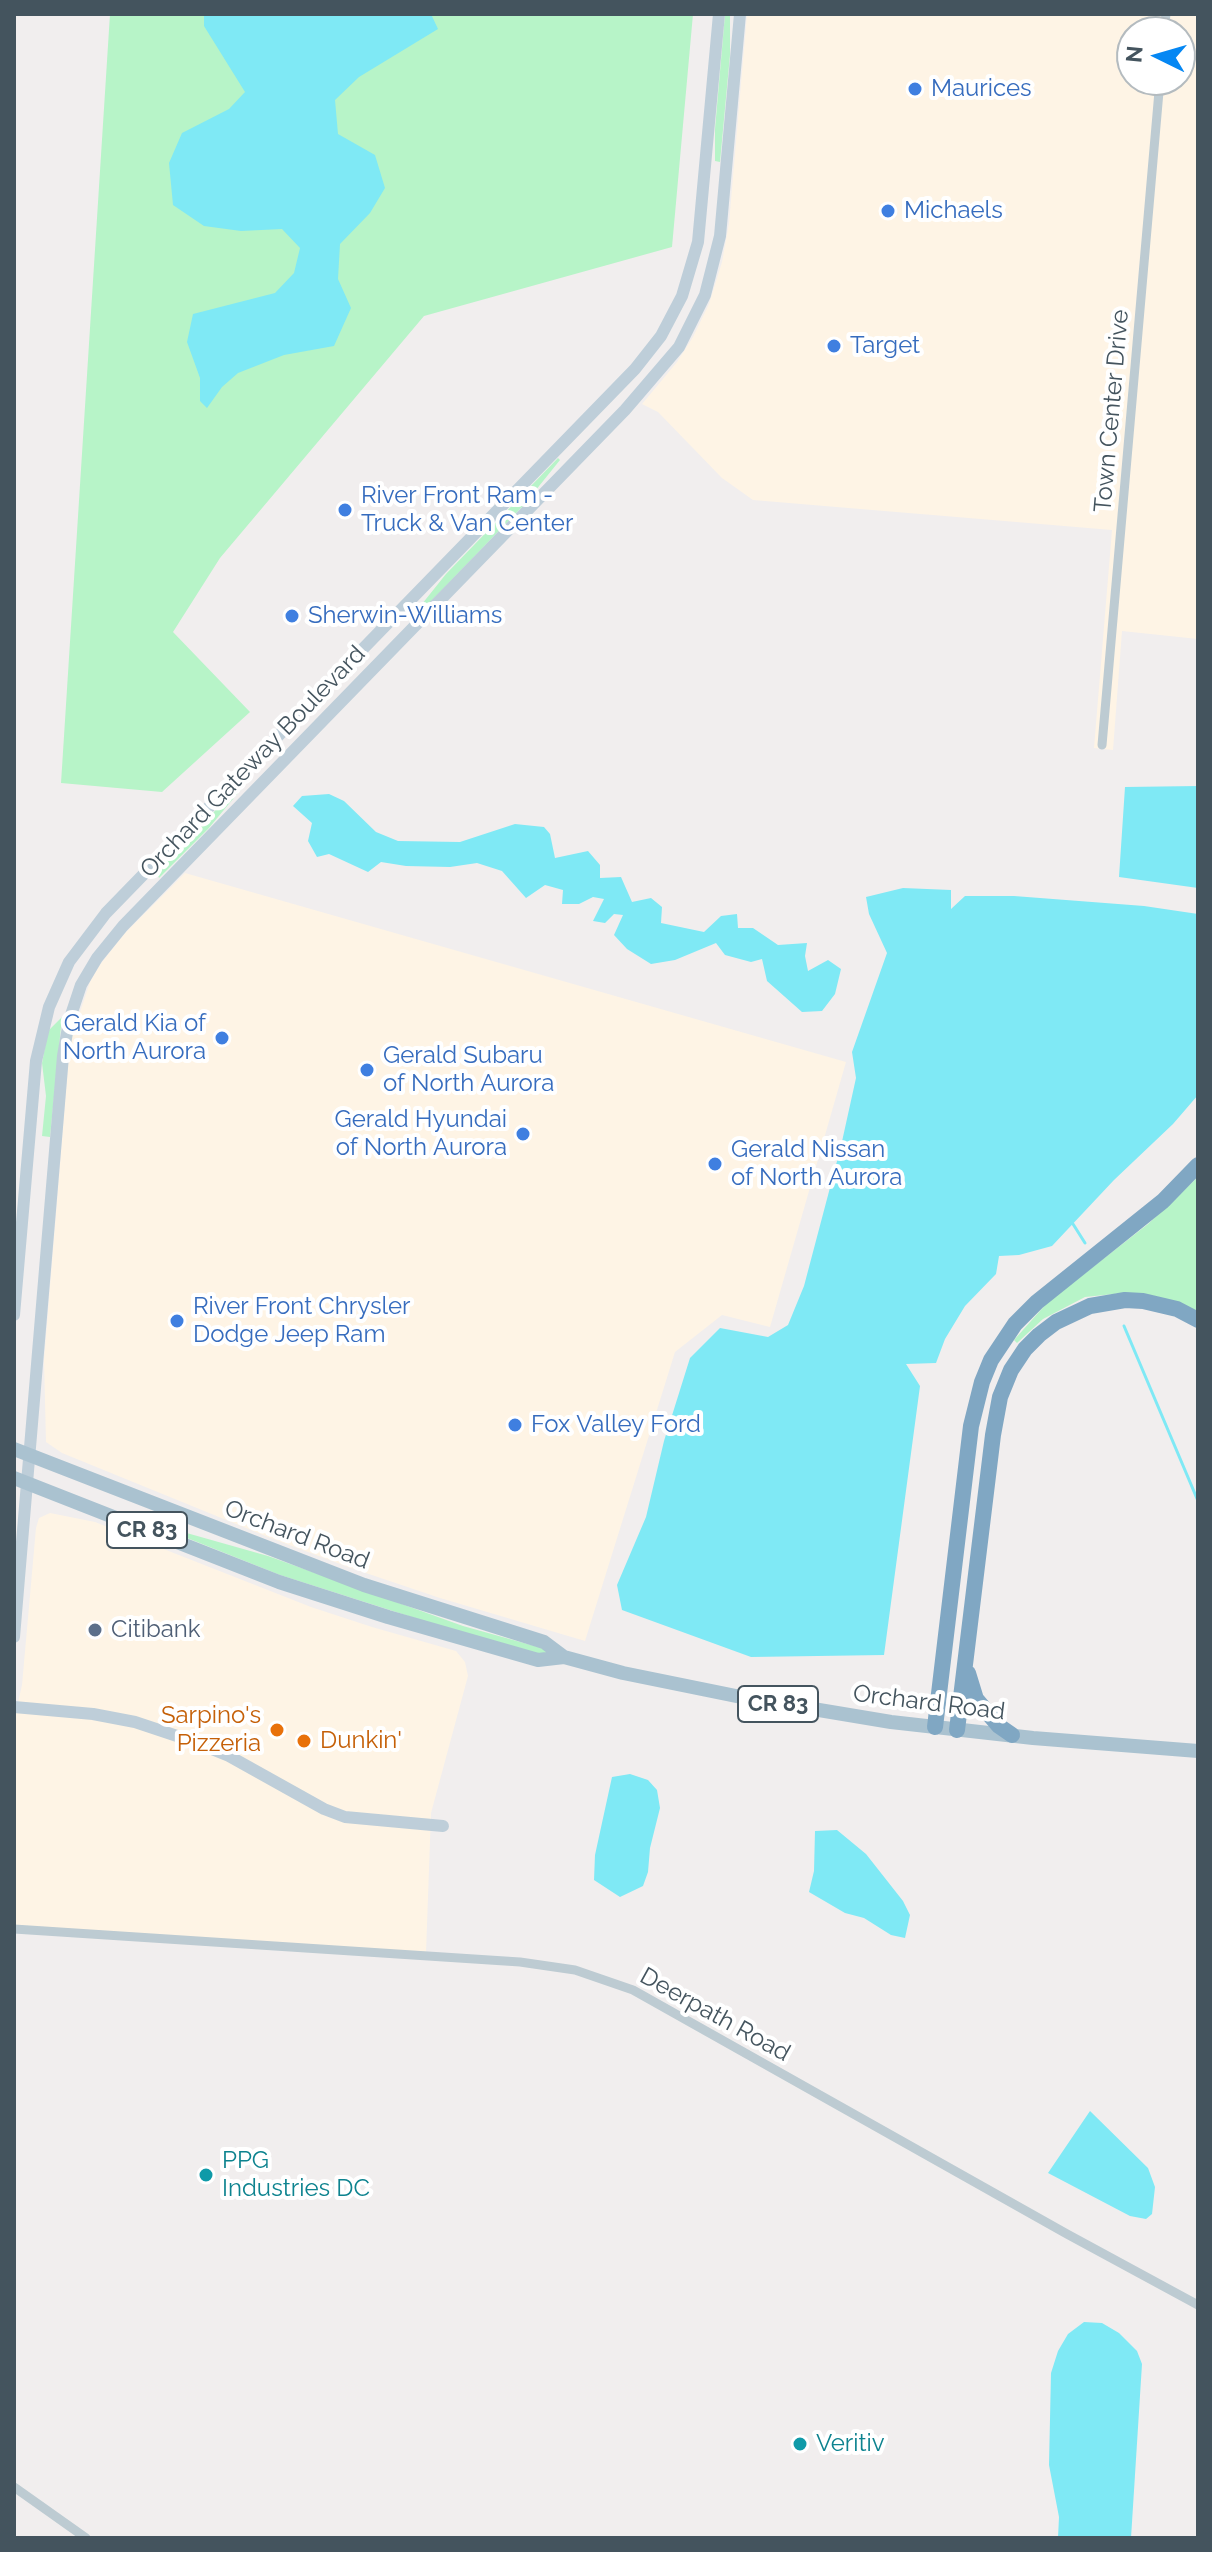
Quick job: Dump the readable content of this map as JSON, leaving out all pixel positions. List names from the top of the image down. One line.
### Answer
{"streets":{"main road":["CR 83","Orchard Road"],"street":["Town Center Drive","Orchard Gateway Boulevard","Deerpath Road"]},"crossings":[["Orchard Gateway Boulevard","Orchard Road"]],"places":["Maurices","Michaels","Target","River Front Ram - Truck & Van Center","Sherwin-Williams","Gerald Kia of North Aurora","Gerald Subaru of North Aurora","Gerald Hyundai of North Aurora","Gerald Nissan of North Aurora","River Front Chrysler Dodge Jeep Ram","Fox Valley Ford","Citibank","Sarpino's Pizzeria","Dunkin'","PPG Industries DC","Veritiv"],"north":"left"}
